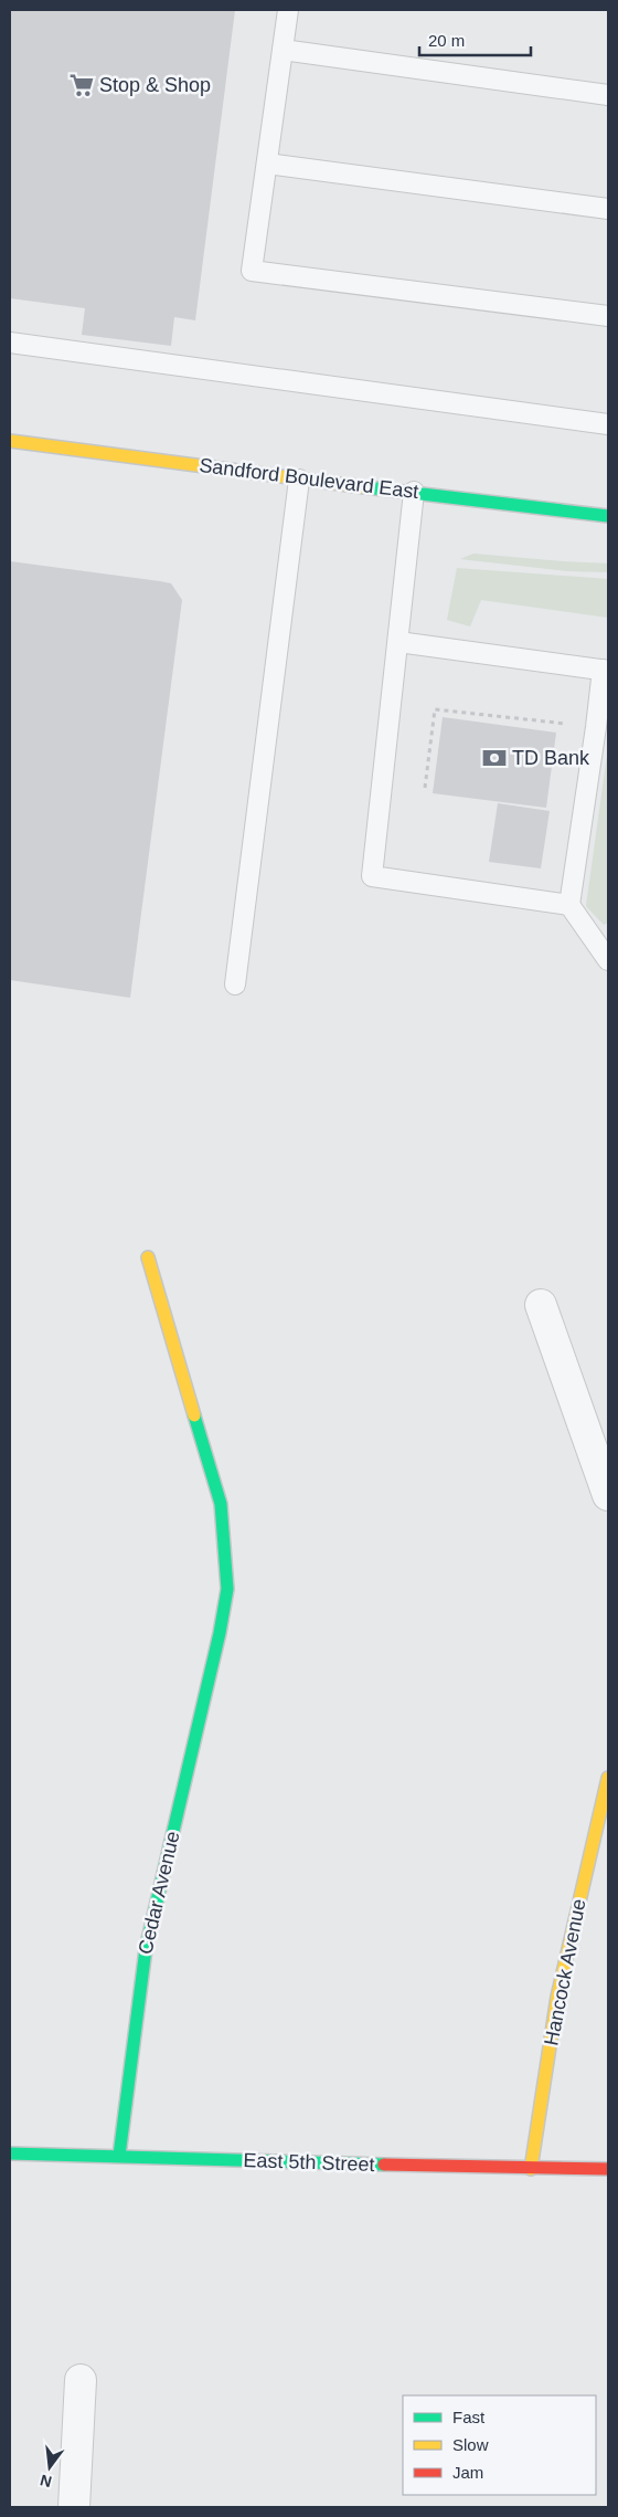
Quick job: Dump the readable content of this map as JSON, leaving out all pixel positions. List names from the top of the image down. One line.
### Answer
{"streets":{"street":["Sandford Boulevard East","Cedar Avenue","Hancock Avenue","East 5th Street"]},"crossings":[["Cedar Avenue","East 5th Street"],["Hancock Avenue","East 5th Street"]],"places":{"supermarket":["Stop & Shop"],"bank":["TD Bank"]},"legend":["Fast","Slow","Jam"],"scale_bar":"20 m","north":"bottom"}
